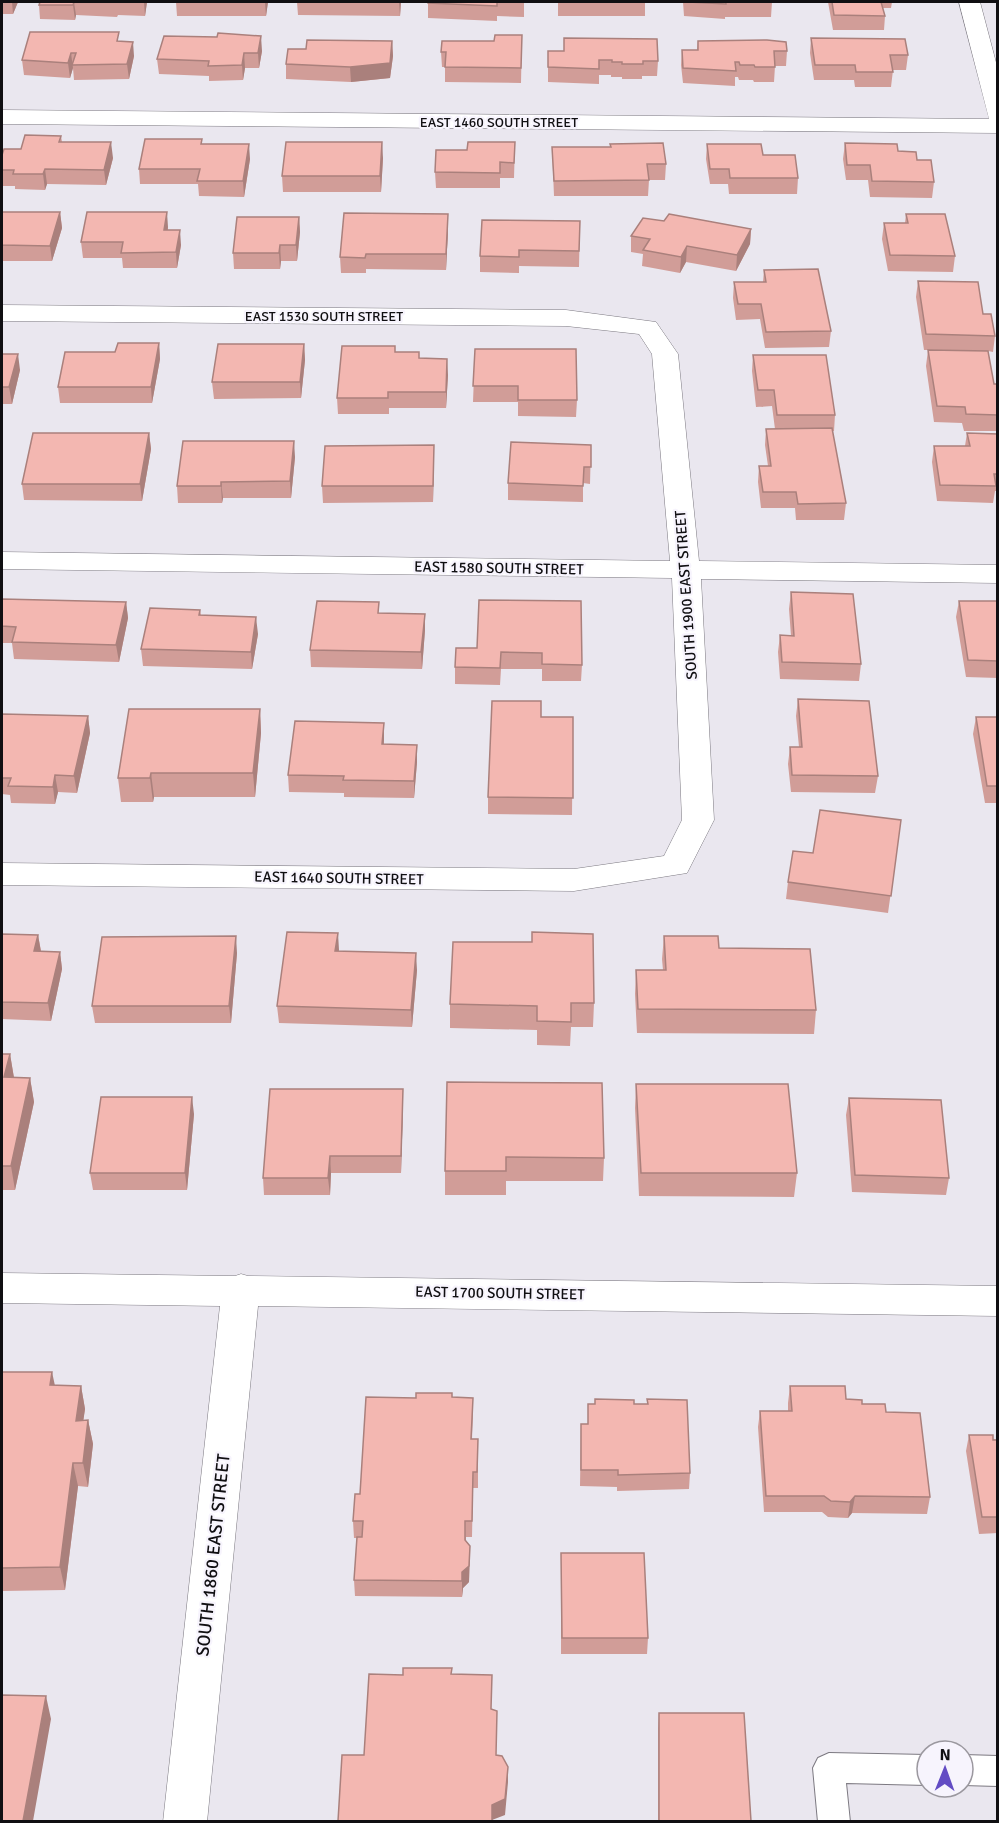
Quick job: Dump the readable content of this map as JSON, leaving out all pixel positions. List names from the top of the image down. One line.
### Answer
{"streets":{"street":["EAST 1460 SOUTH STREET","EAST 1530 SOUTH STREET","EAST 1580 SOUTH STREET","SOUTH 1900 EAST STREET","EAST 1640 SOUTH STREET","EAST 1700 SOUTH STREET","SOUTH 1860 EAST STREET"]},"crossings":[["EAST 1530 SOUTH STREET","SOUTH 1900 EAST STREET"],["EAST 1580 SOUTH STREET","SOUTH 1900 EAST STREET"],["SOUTH 1900 EAST STREET","EAST 1640 SOUTH STREET"],["EAST 1700 SOUTH STREET","SOUTH 1860 EAST STREET"]],"north":"top"}
